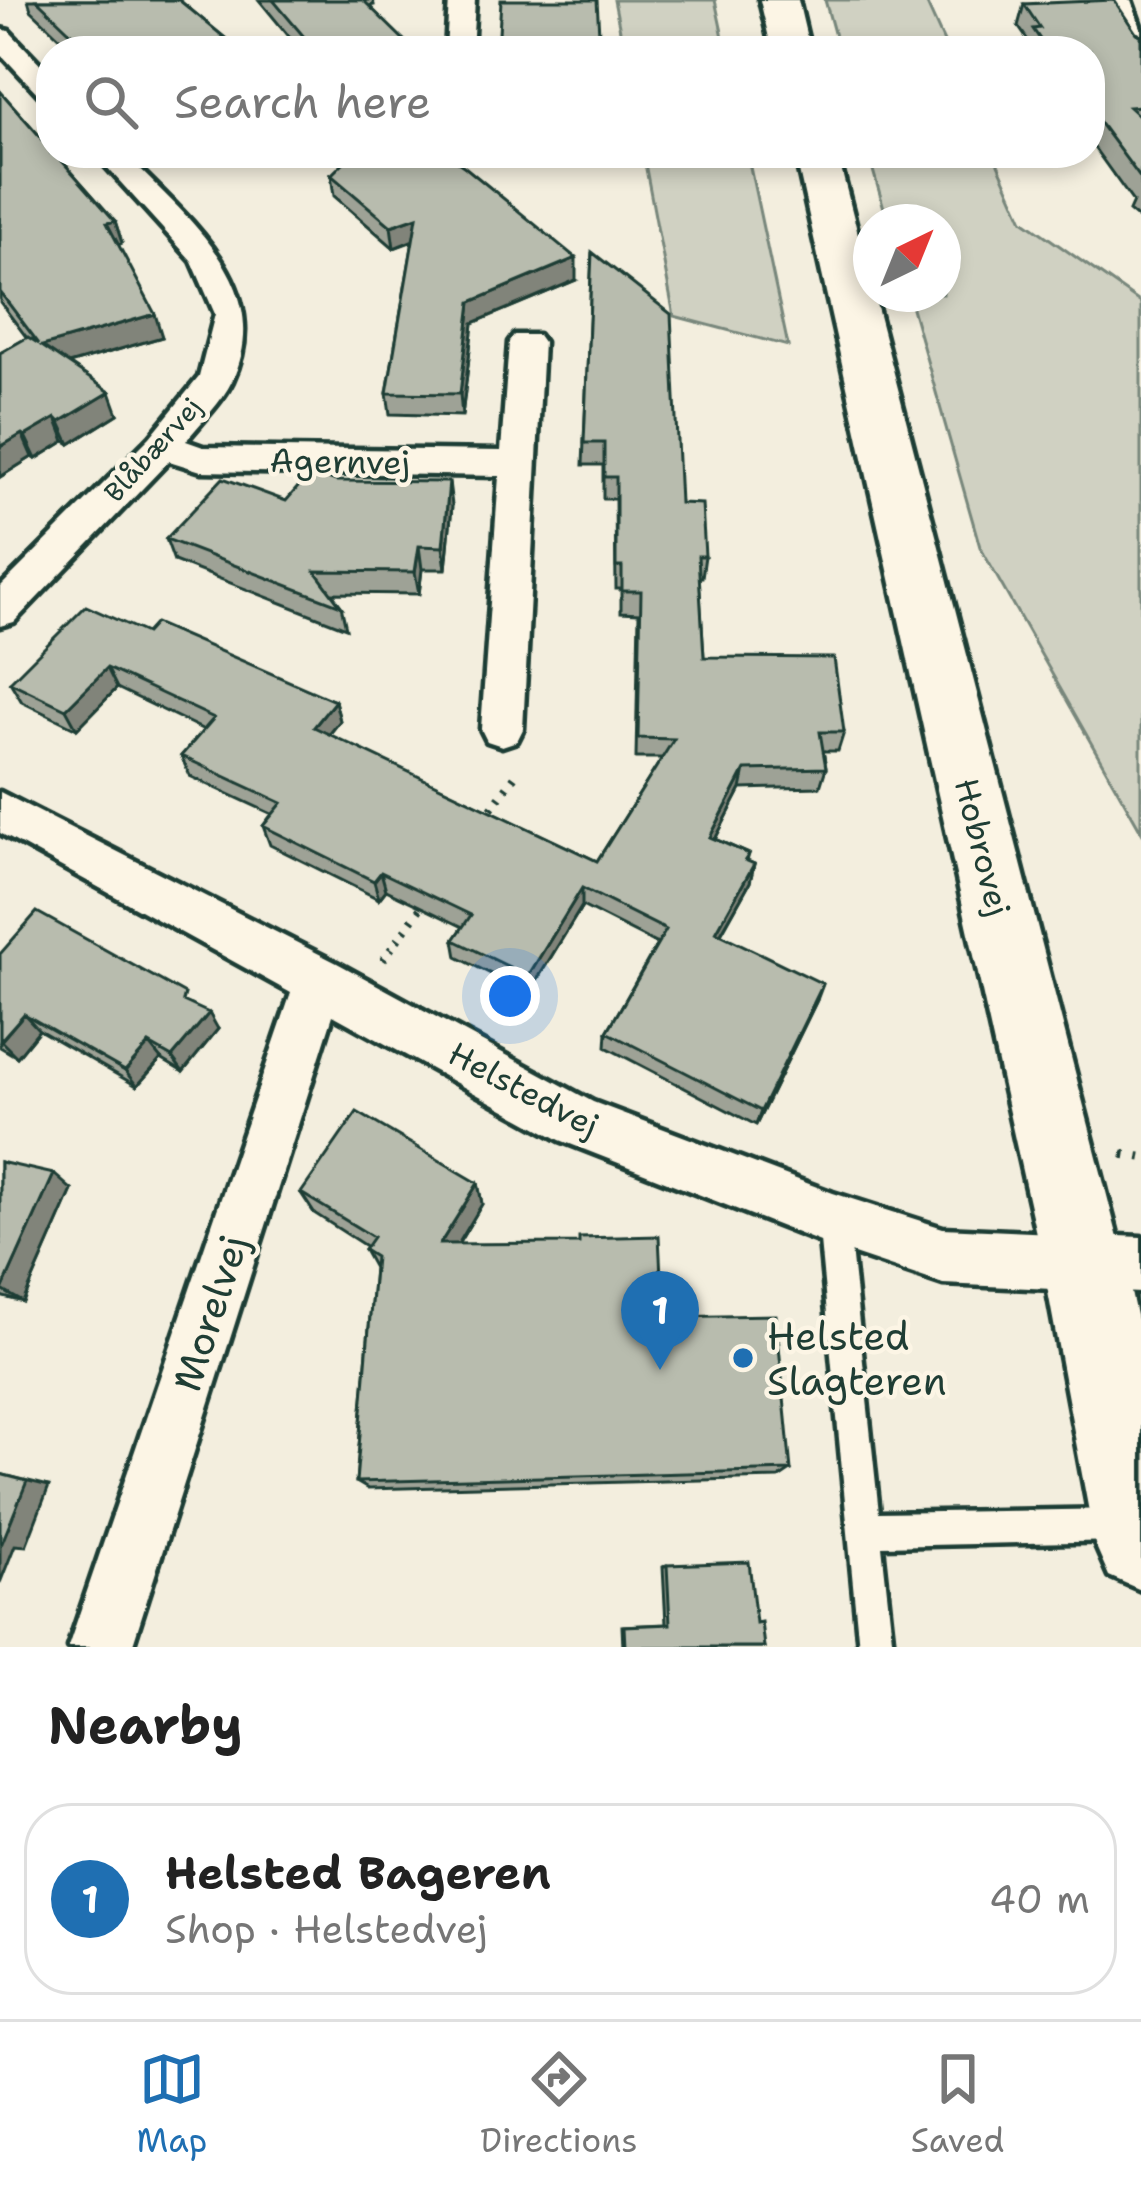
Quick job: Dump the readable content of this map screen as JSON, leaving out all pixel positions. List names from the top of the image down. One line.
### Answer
{"streets":{"main road":["Hobrovej"],"street":["Blåbærvej","Agernvej","Helstedvej","Morelvej"]},"crossings":[["Blåbærvej","Agernvej"],["Hobrovej","Helstedvej"],["Helstedvej","Morelvej"]],"places":["Helsted Slagteren"],"north":"top right","page":{"search":"Search here","pins":"1","heading":"Nearby","list":[{"mark":"1","name":"Helsted Bageren","note":"Shop · Helstedvej","value":"40 m"}],"nav":["Map","Directions","Saved"]}}
